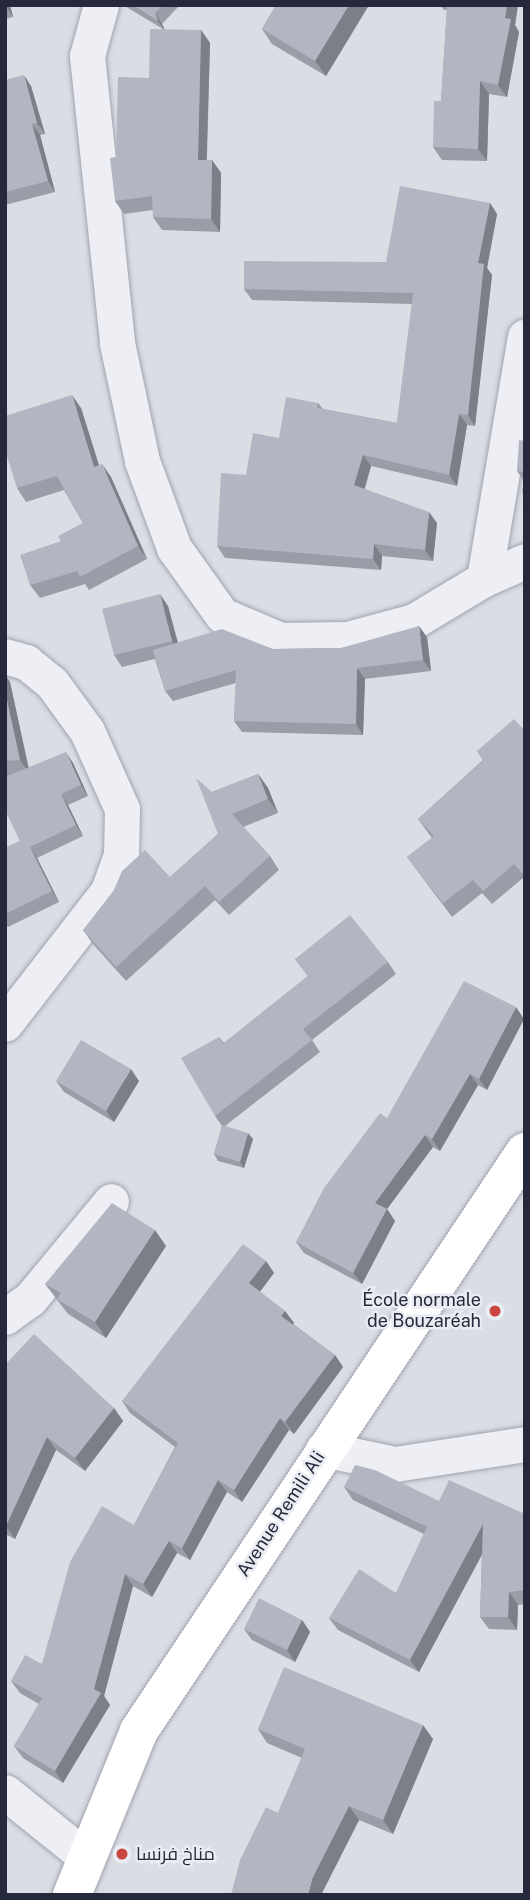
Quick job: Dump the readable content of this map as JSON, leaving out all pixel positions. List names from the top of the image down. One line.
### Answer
{"streets":{"main road":["Avenue Remili Ali"]},"places":["École normale de Bouzaréah","مناخ فرنسا"]}
